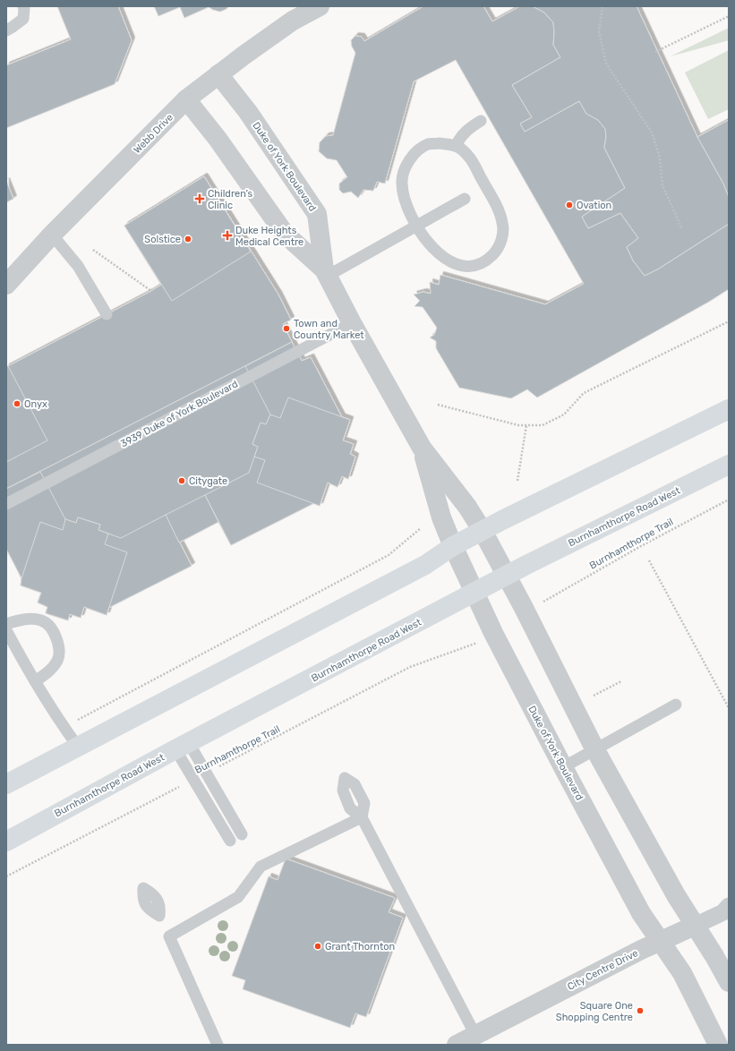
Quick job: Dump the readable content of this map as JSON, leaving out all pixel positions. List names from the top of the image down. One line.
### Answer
{"streets":{"main road":["Burnhamthorpe Road West"],"street":["Webb Drive","Duke of York Boulevard","City Centre Drive"],"lane":["3939 Duke of York Boulevard"],"path":["Burnhamthorpe Trail"]},"crossings":[["Webb Drive","Duke of York Boulevard"],["Duke of York Boulevard","3939 Duke of York Boulevard"],["Duke of York Boulevard","Burnhamthorpe Road West"],["Duke of York Boulevard","City Centre Drive"]],"places":{"health":["Children’s Clinic","Duke Heights Medical Centre"],"other":["Ovation","Solstice","Town and Country Market","Onyx","Citygate","Grant Thornton","Square One Shopping Centre"]}}
